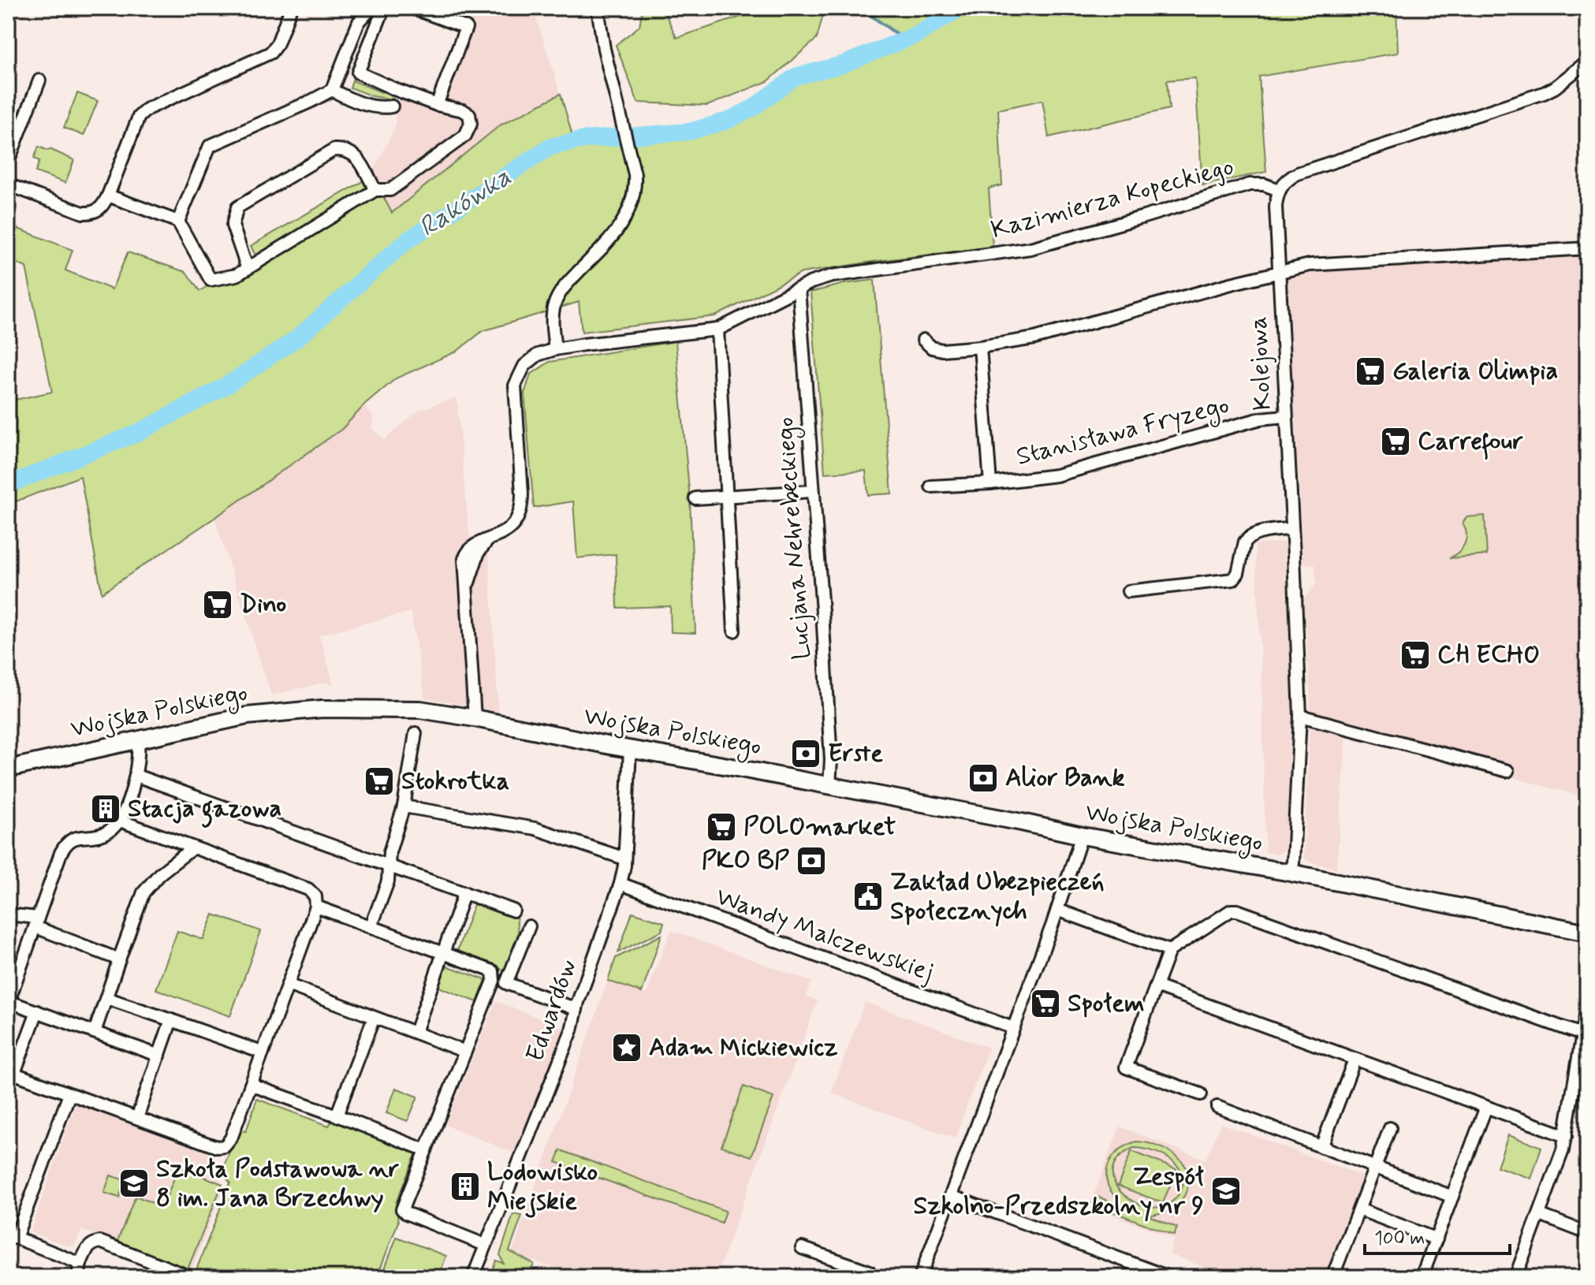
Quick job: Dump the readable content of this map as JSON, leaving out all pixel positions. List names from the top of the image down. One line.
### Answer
{"streets":{"street":["Kazimierza Kopeckiego","Kolejowa","Stanisława Fryzego","Lucjana Nehrebeckiego","Wojska Polskiego","Wandy Malczewskiej","Edwardów"]},"crossings":[["Kazimierza Kopeckiego","Kolejowa"],["Kazimierza Kopeckiego","Lucjana Nehrebeckiego"],["Kolejowa","Stanisława Fryzego"],["Kolejowa","Wojska Polskiego"],["Lucjana Nehrebeckiego","Wojska Polskiego"],["Wojska Polskiego","Edwardów"],["Wandy Malczewskiej","Edwardów"]],"water":["Rakówka"],"places":{"supermarket":["Galeria Olimpia","Carrefour","Dino","CH ECHO","Stokrotka","POLOmarket","Społem"],"bank":["Erste","Alior Bank","PKO BP"],"building":["Stacja gazowa","Lodowisko Miejskie"],"public building":["Zakład Ubezpieczeń Społecznych"],"place":["Adam Mickiewicz"],"school or university":["Szkoła Podstawowa nr 8 im. Jana Brzechwy","Zespół Szkolno-Przedszkolny nr 9"]},"scale_bar":"100 m"}
